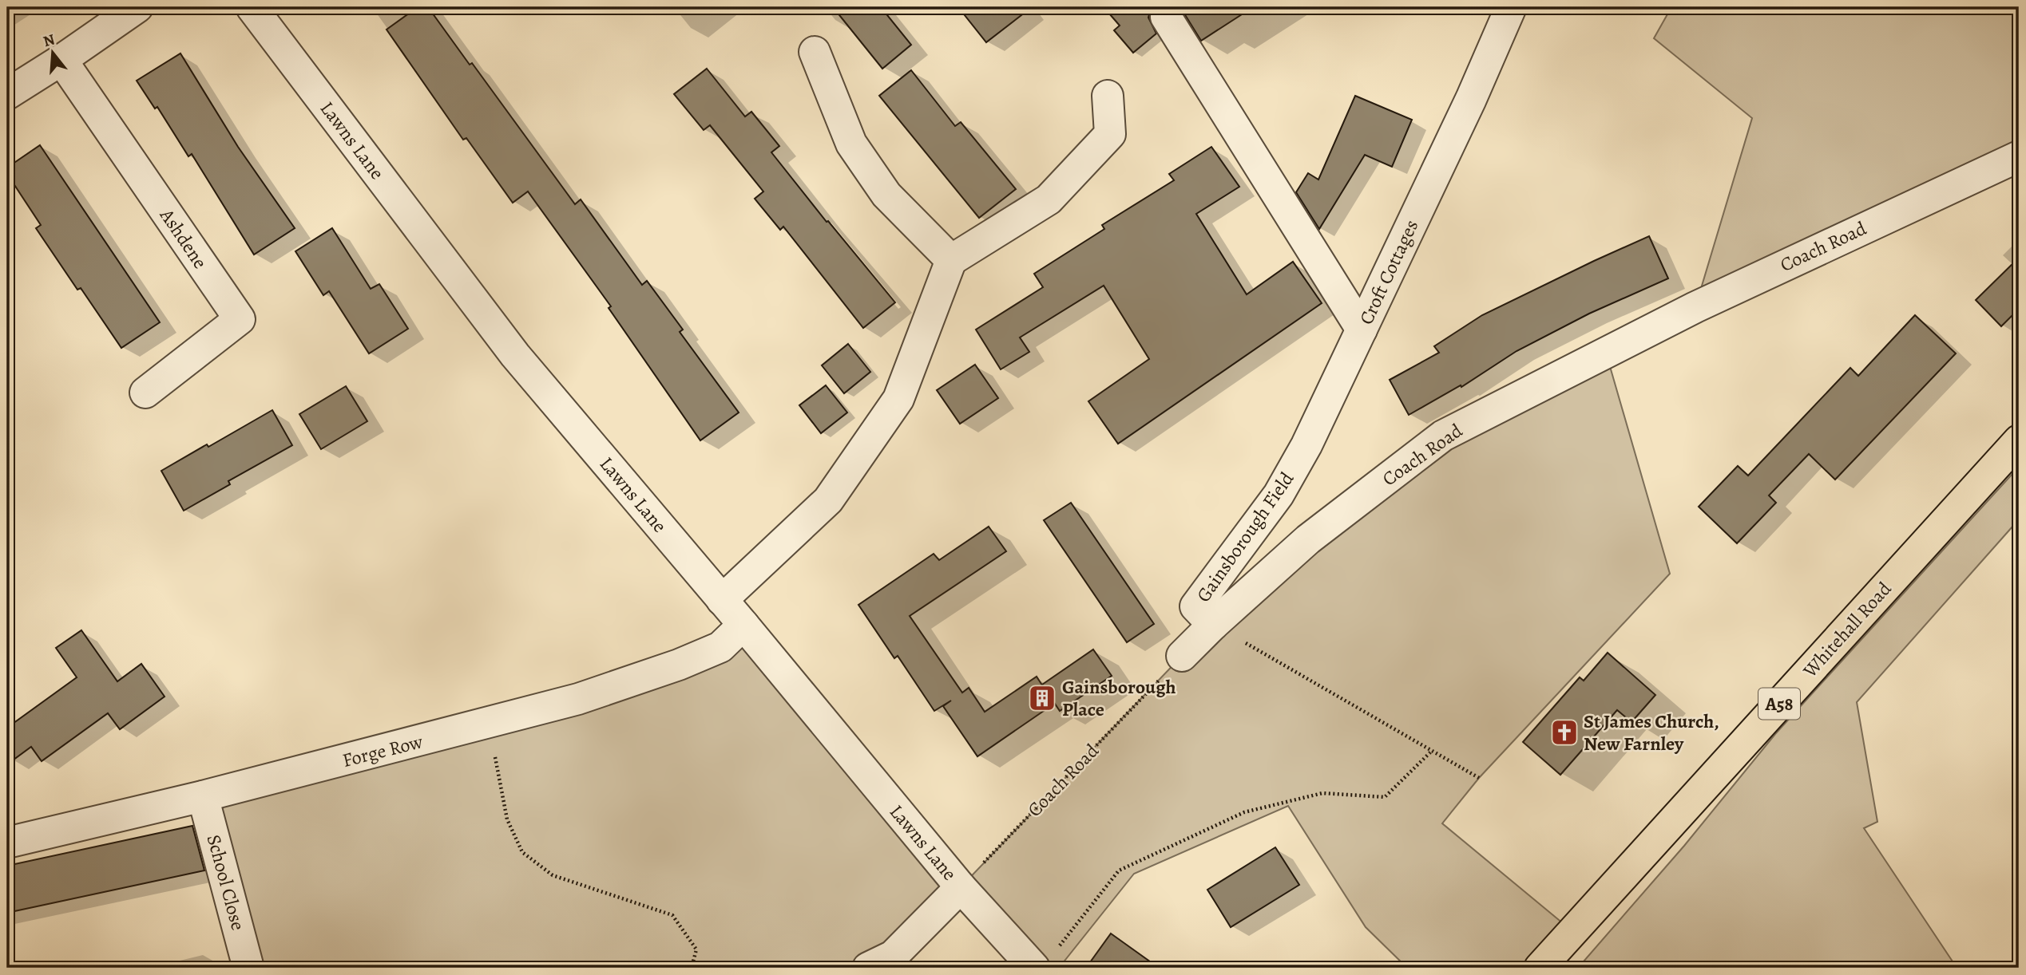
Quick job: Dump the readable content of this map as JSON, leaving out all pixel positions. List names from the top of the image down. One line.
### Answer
{"streets":{"main road":["Whitehall Road","A58"],"street":["Lawns Lane","Ashdene","Coach Road","Croft Cottages","Gainsborough Field","Forge Row","School Close"]},"crossings":[["Lawns Lane","Coach Road"],["Lawns Lane","Forge Row"],["Coach Road","Gainsborough Field"],["Croft Cottages","Gainsborough Field"],["Forge Row","School Close"]],"places":{"building":["Gainsborough Place"],"church":["St James Church, New Farnley"]},"north":"top"}
